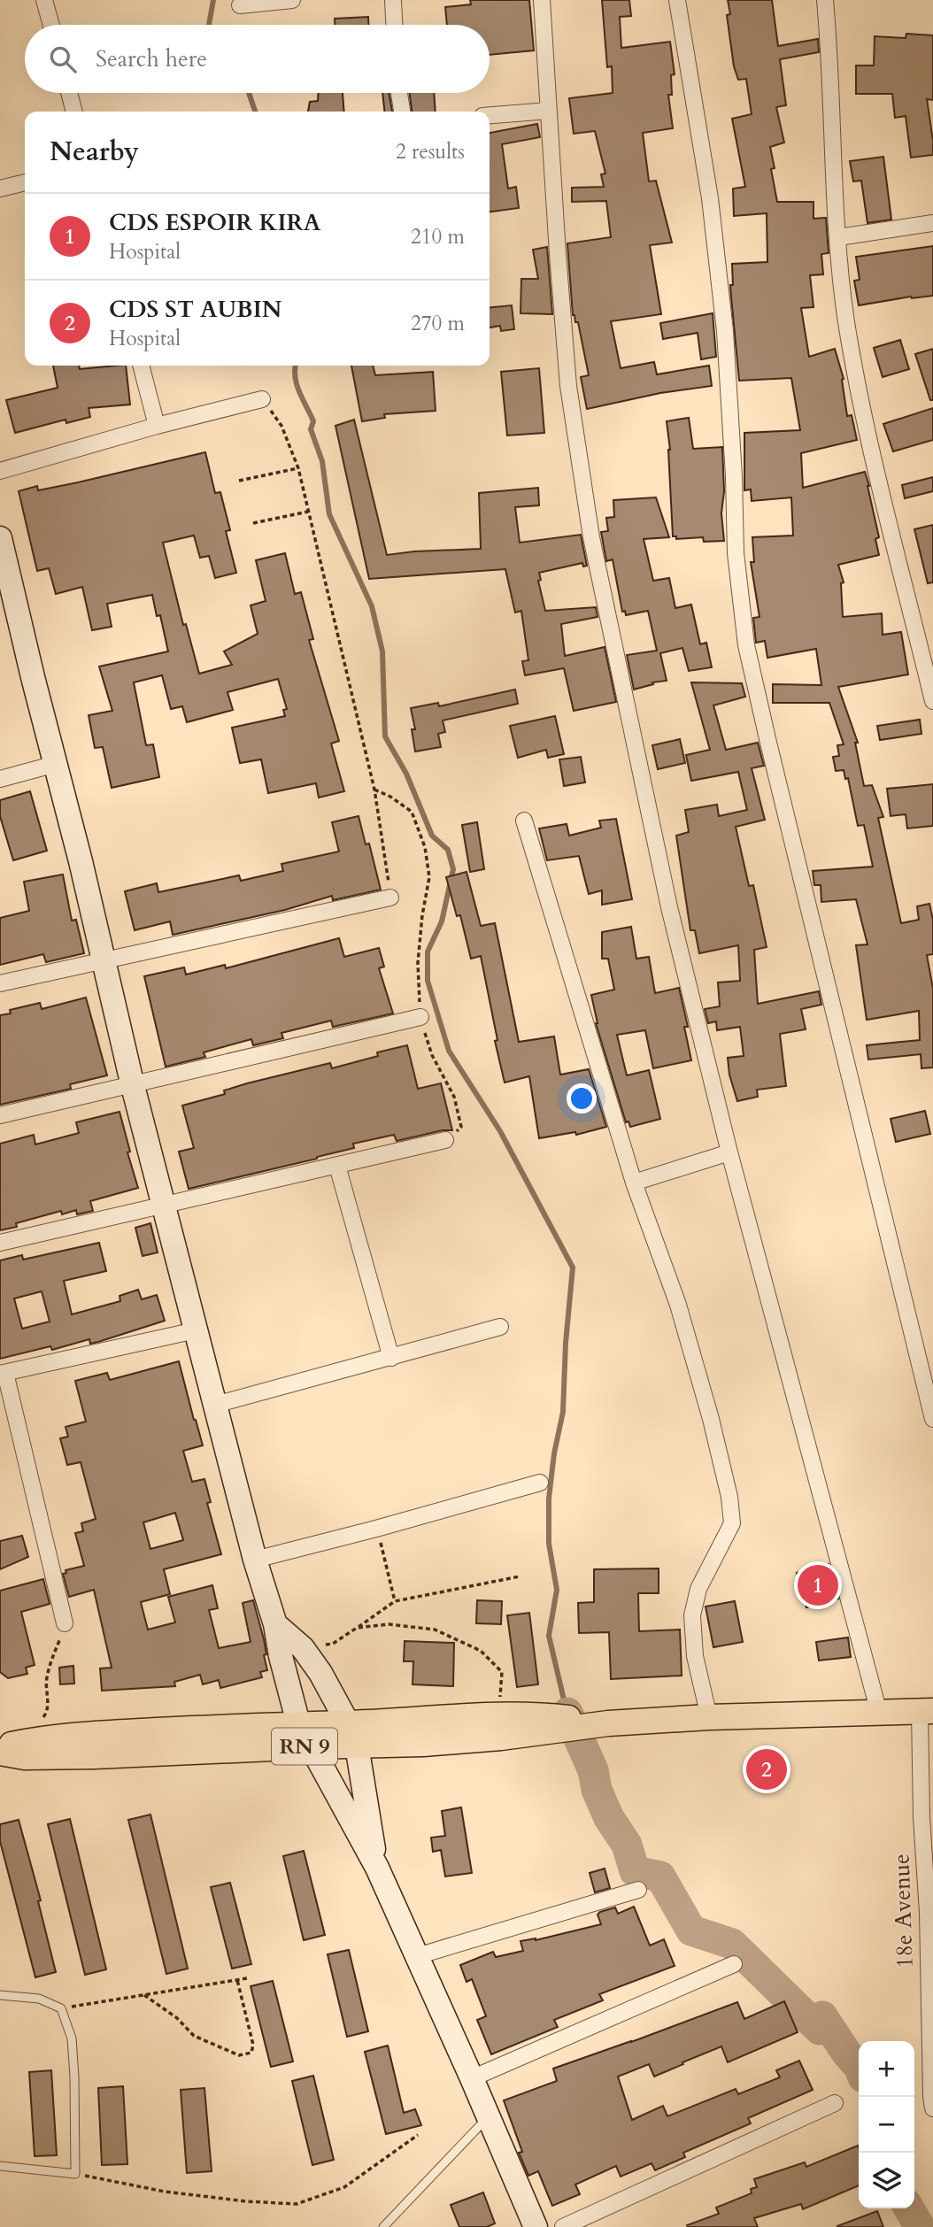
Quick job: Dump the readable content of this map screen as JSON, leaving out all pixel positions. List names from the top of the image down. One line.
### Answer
{"streets":{"main road":["RN 9"],"street":["18e Avenue"]},"crossings":[["RN 9","18e Avenue"]],"page":{"search":"Search here","heading":["Nearby","2 results"],"list":[{"mark":"1","name":"CDS ESPOIR KIRA","note":"Hospital","value":"210 m"},{"mark":"2","name":"CDS ST AUBIN","note":"Hospital","value":"270 m"}],"pins":["1","2"],"map_buttons":["+","−"]}}
